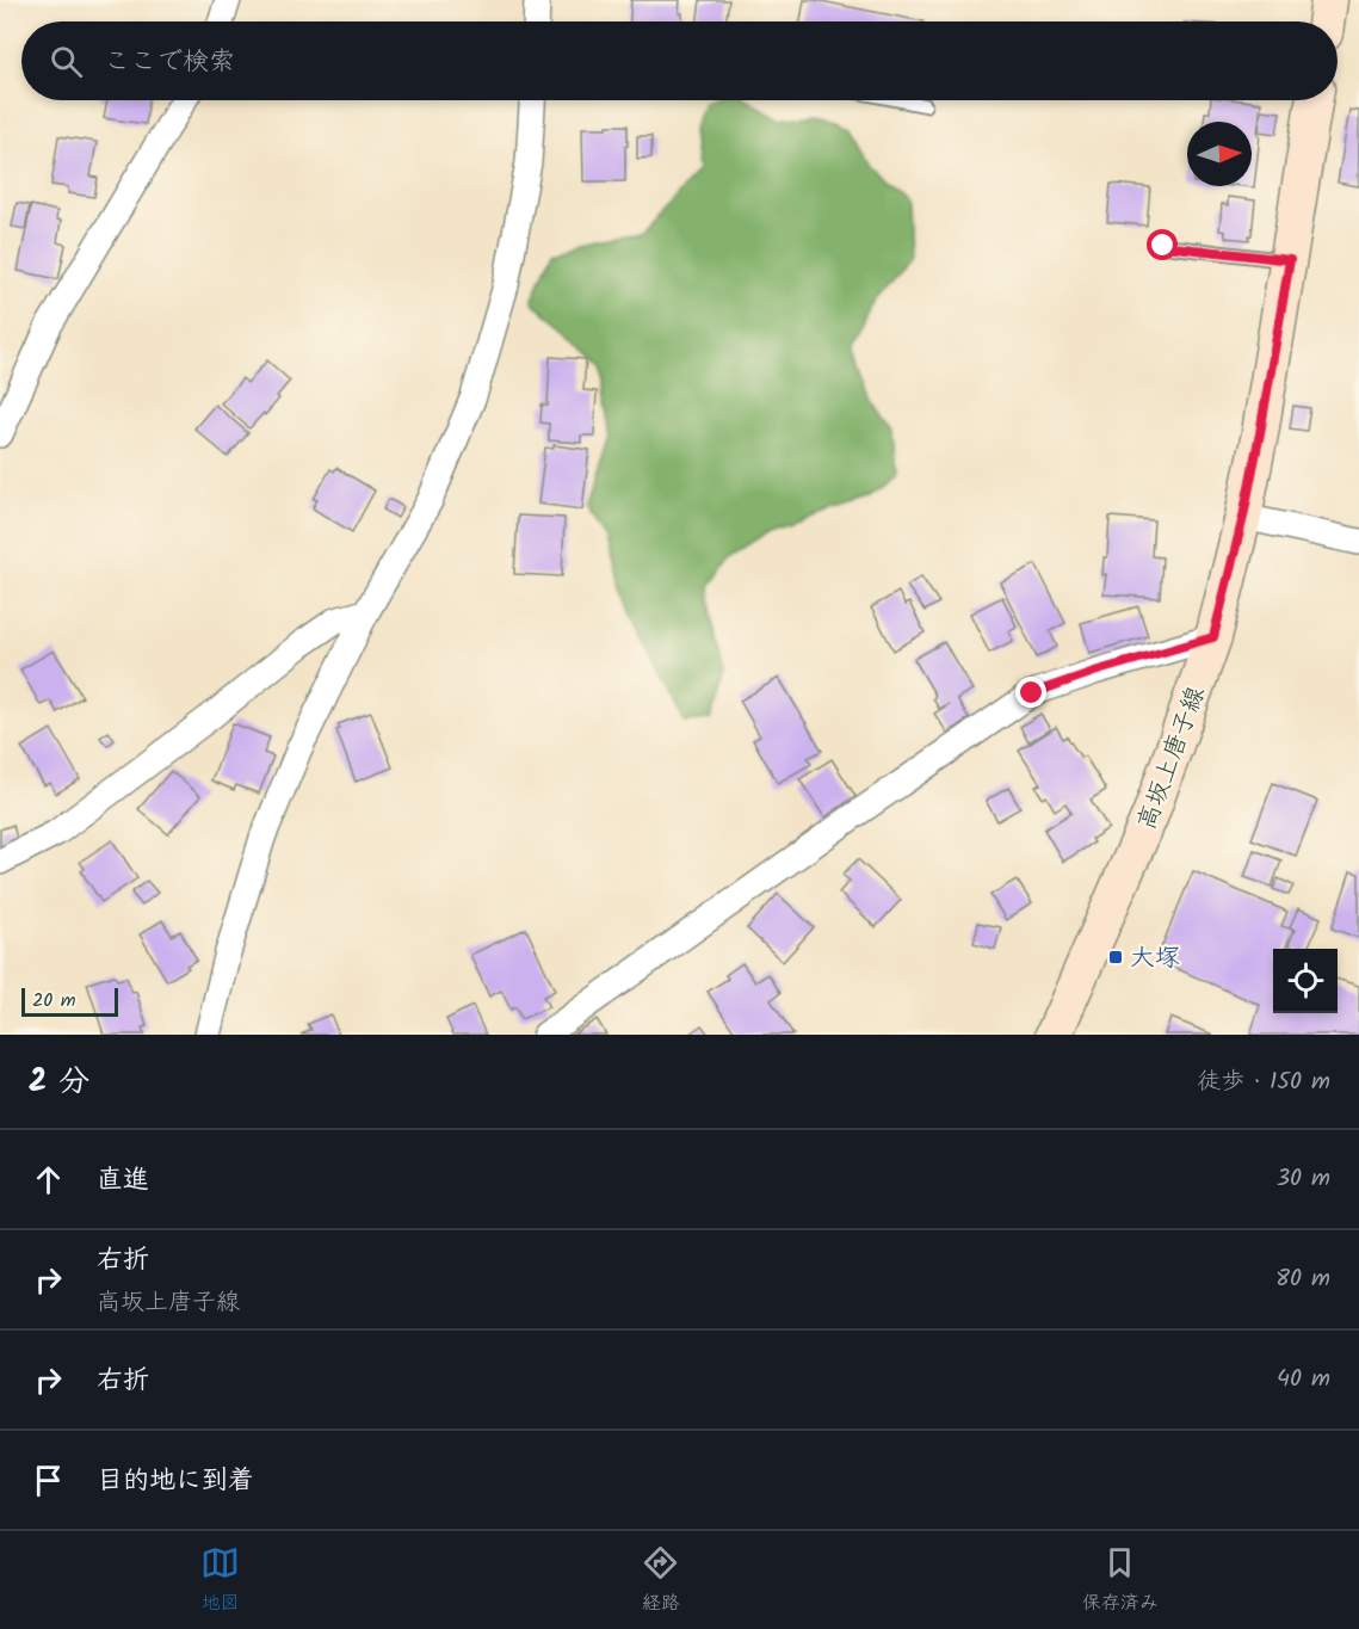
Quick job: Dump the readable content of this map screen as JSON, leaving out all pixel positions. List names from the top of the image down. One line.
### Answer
{"streets":{"main road":["高坂上唐子線"]},"places":{"transit":["大塚"]},"scale_bar":"20 m","north":"right","page":{"search":"ここで検索","scale":"20 m","heading":["2 分","徒歩 · 150 m"],"list":[["直進","30 m"],["右折","高坂上唐子線","80 m"],["右折","40 m"],"目的地に到着"],"nav":["地図","経路","保存済み"]}}
